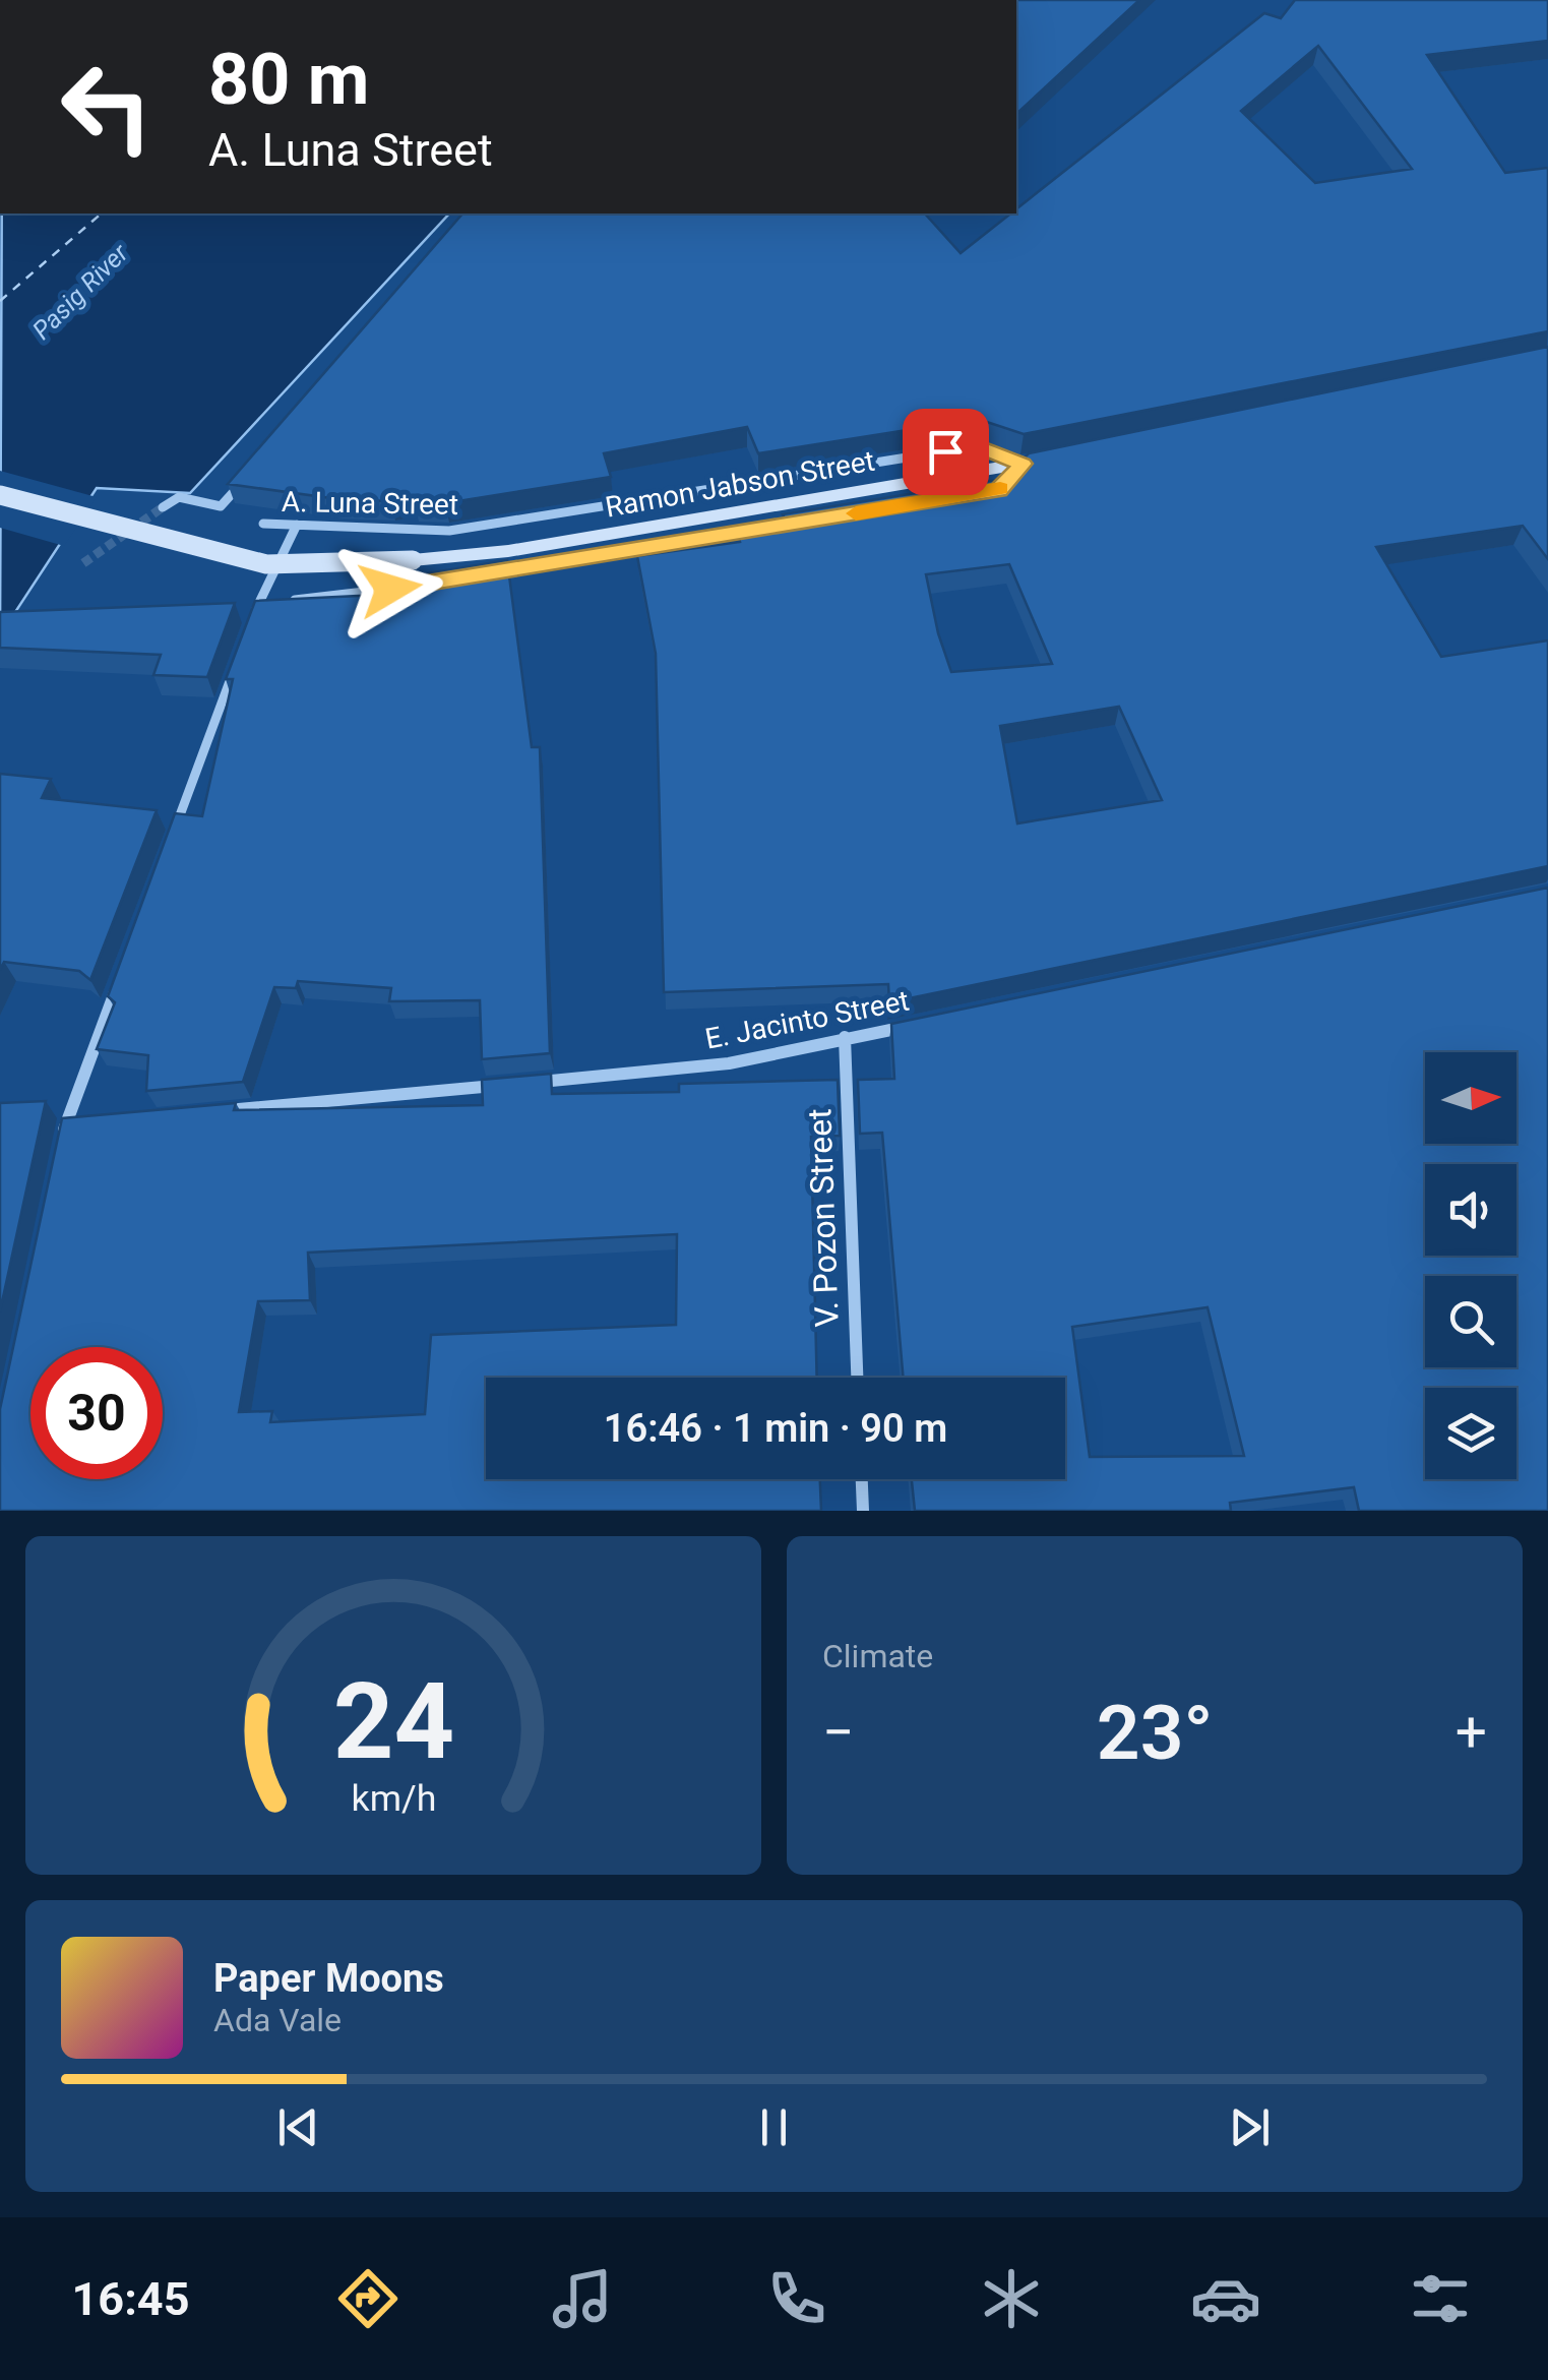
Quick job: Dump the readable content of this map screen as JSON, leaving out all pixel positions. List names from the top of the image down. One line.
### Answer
{"streets":{"main road":["Ramon Jabson Street"],"street":["A. Luna Street","E. Jacinto Street","V. Pozon Street"]},"crossings":[["Ramon Jabson Street","A. Luna Street"],["E. Jacinto Street","V. Pozon Street"]],"water":["Pasig River"],"north":"right","page":{"turn":["80 m","A. Luna Street"],"limit":"30","trip":"16:46 · 1 min · 90 m","tile":"Climate","heat":["−","23°","+"],"song":["Paper Moons","Ada Vale"],"tabs":"16:45","gauge":["24","km/h"]}}
